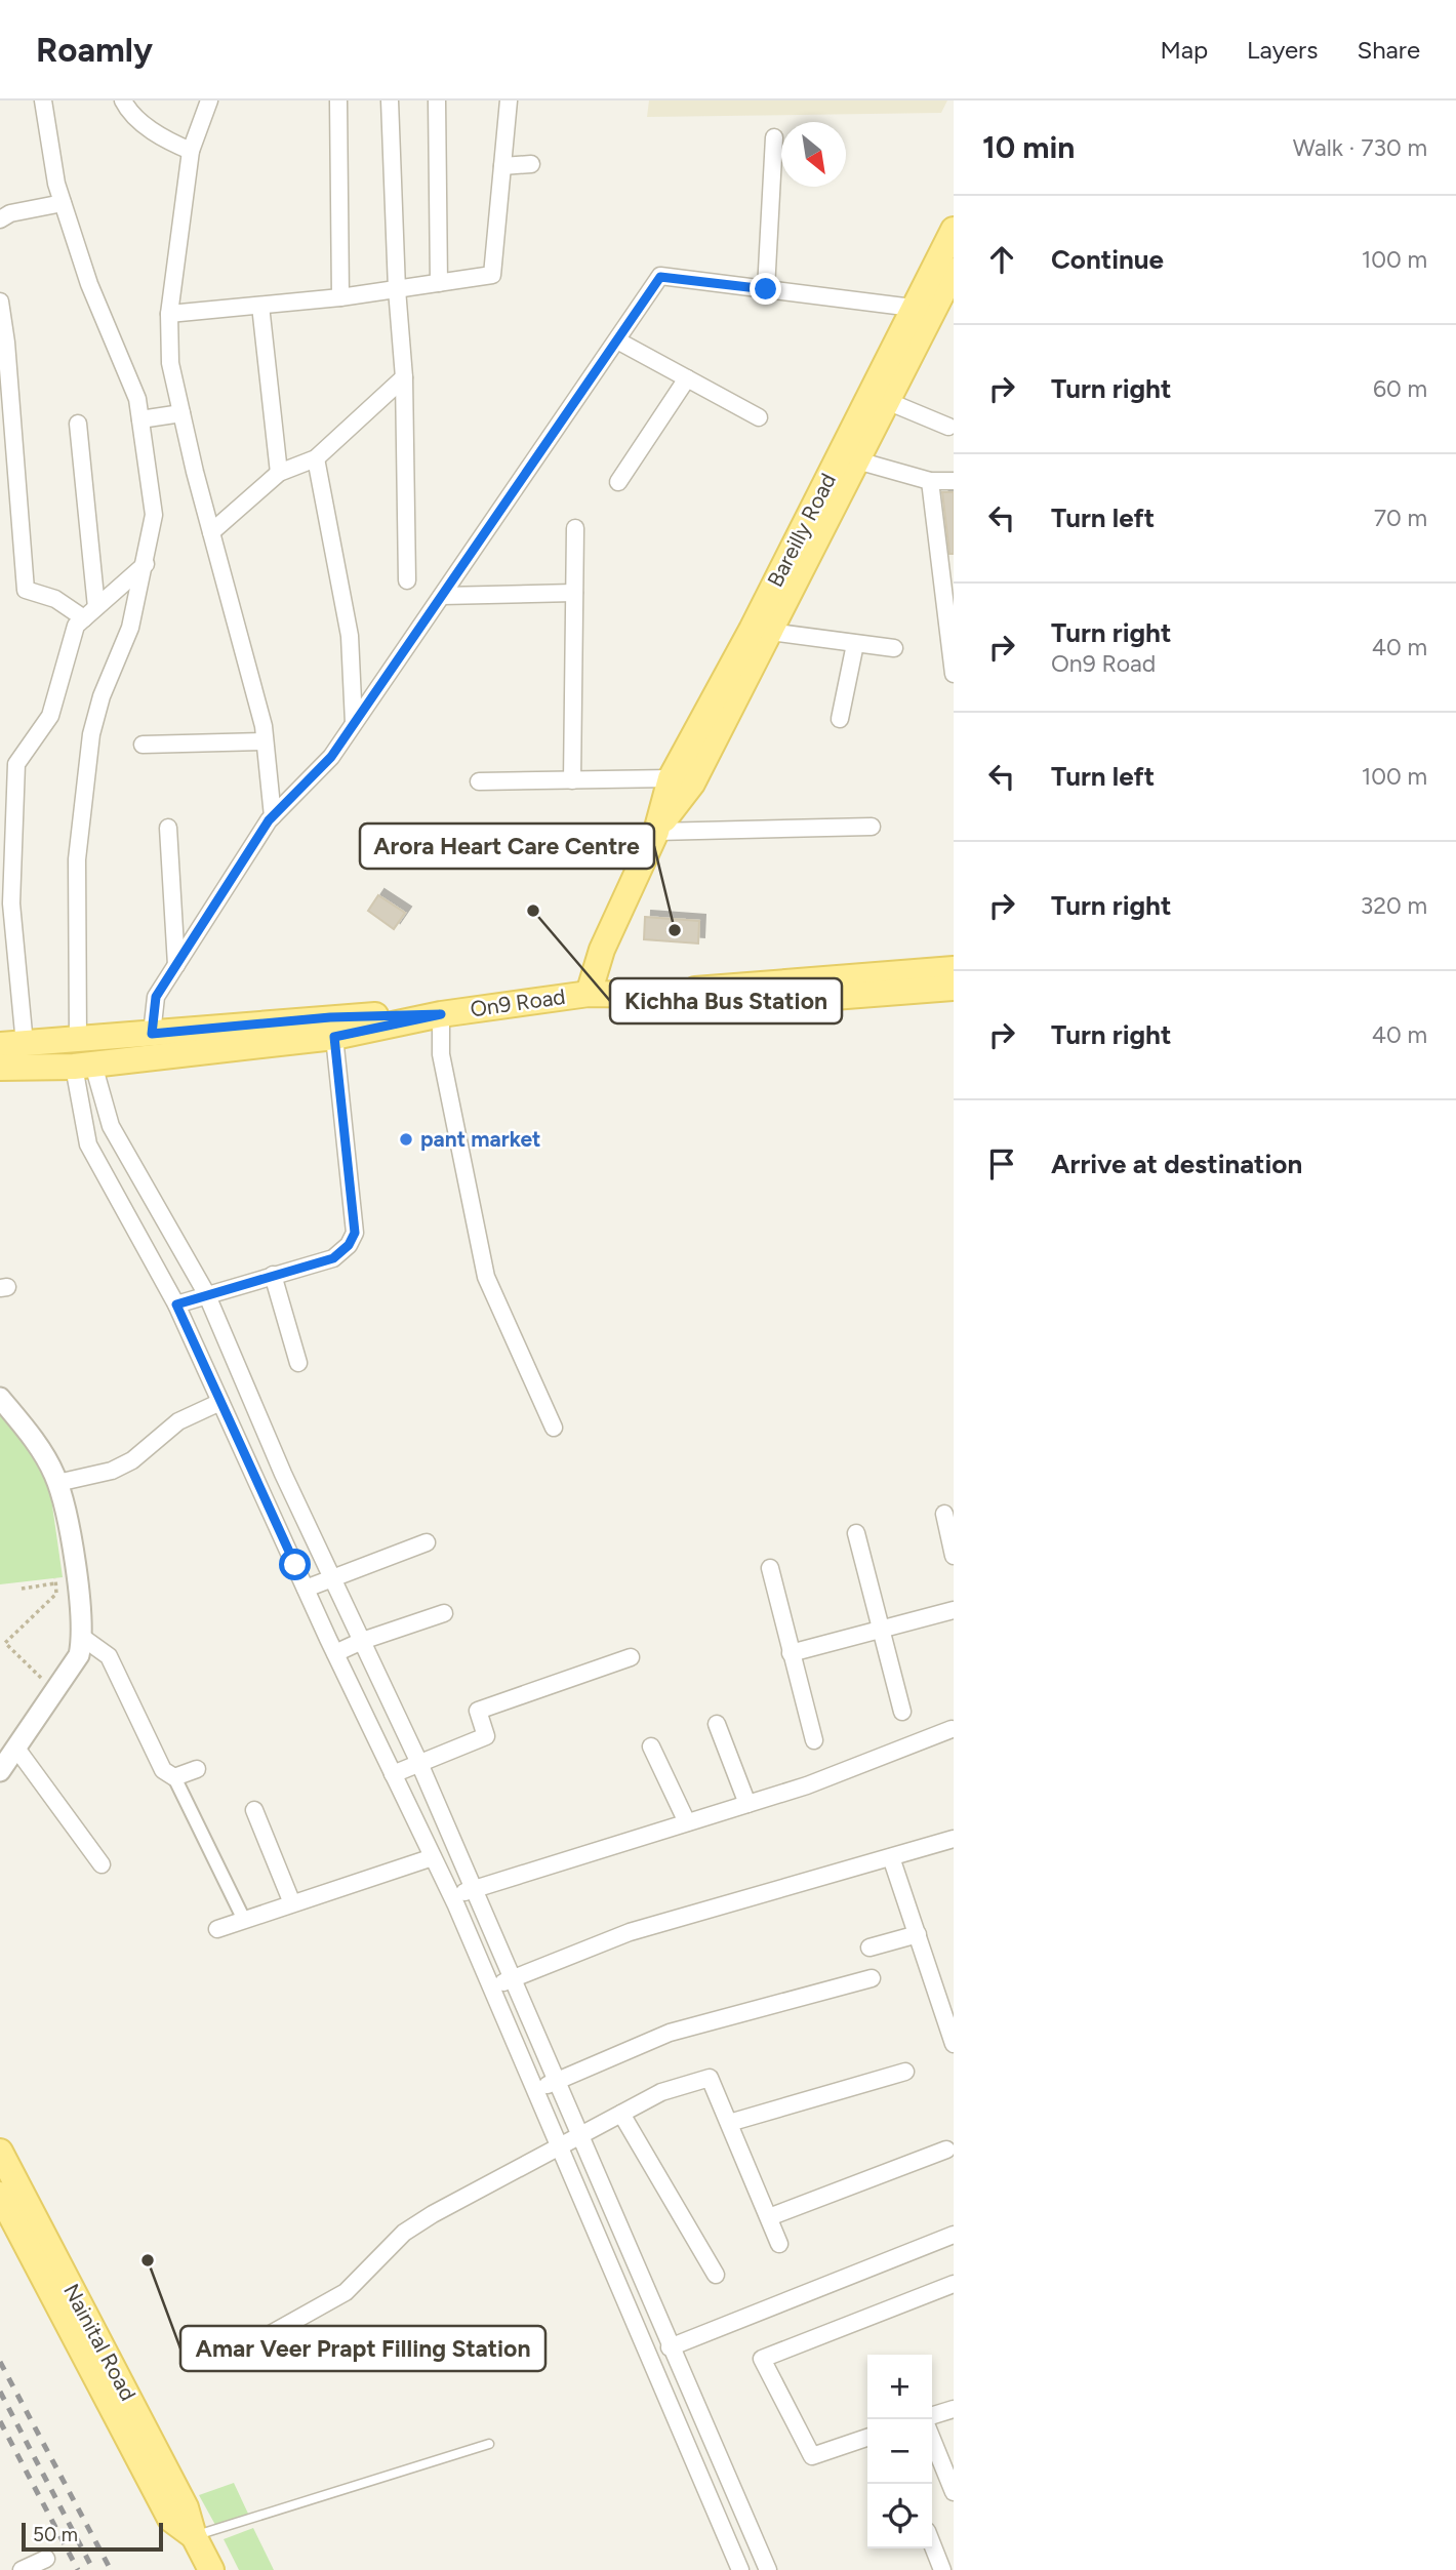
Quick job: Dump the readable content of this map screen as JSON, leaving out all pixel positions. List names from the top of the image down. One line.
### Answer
{"streets":{"main road":["Bareilly Road","On9 Road","Nainital Road"]},"crossings":[["Bareilly Road","On9 Road"]],"places":["Kichha Bus Station","Arora Heart Care Centre","pant market","Amar Veer Prapt Filling Station"],"scale_bar":"50 m","north":"bottom right","page":{"header":"Roamly","nav":["Map","Layers","Share"],"heading":["10 min","Walk · 730 m"],"list":[["Continue","100 m"],["Turn right","60 m"],["Turn left","70 m"],["Turn right","On9 Road","40 m"],["Turn left","100 m"],["Turn right","320 m"],["Turn right","40 m"],"Arrive at destination"],"map_buttons":["+","−"],"scale":"50 m"}}
